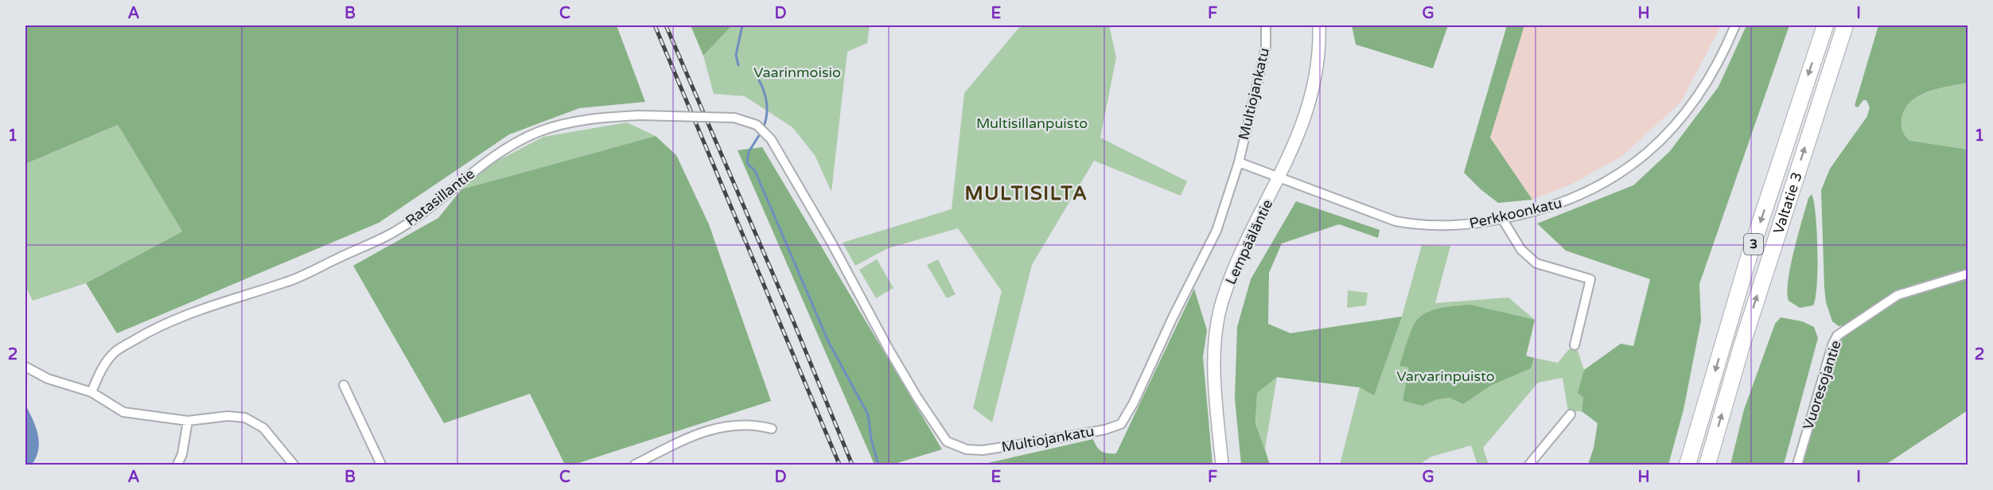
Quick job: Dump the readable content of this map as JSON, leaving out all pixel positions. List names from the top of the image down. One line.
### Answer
{"streets":{"highway":["Valtatie 3","3"],"main road":["Lempääläntie"],"street":["Multiojankatu","Ratasillantie","Perkkoonkatu","Vuoresojantie"]},"crossings":[["Multiojankatu","Ratasillantie"],["Perkkoonkatu","Lempääläntie"]],"districts":["MULTISILTA"],"parks":["Vaarinmoisio","Multisillanpuisto","Varvarinpuisto"],"grid":{"columns":["A","B","C","D","E","F","G","H","I"],"rows":["1","2"]}}
